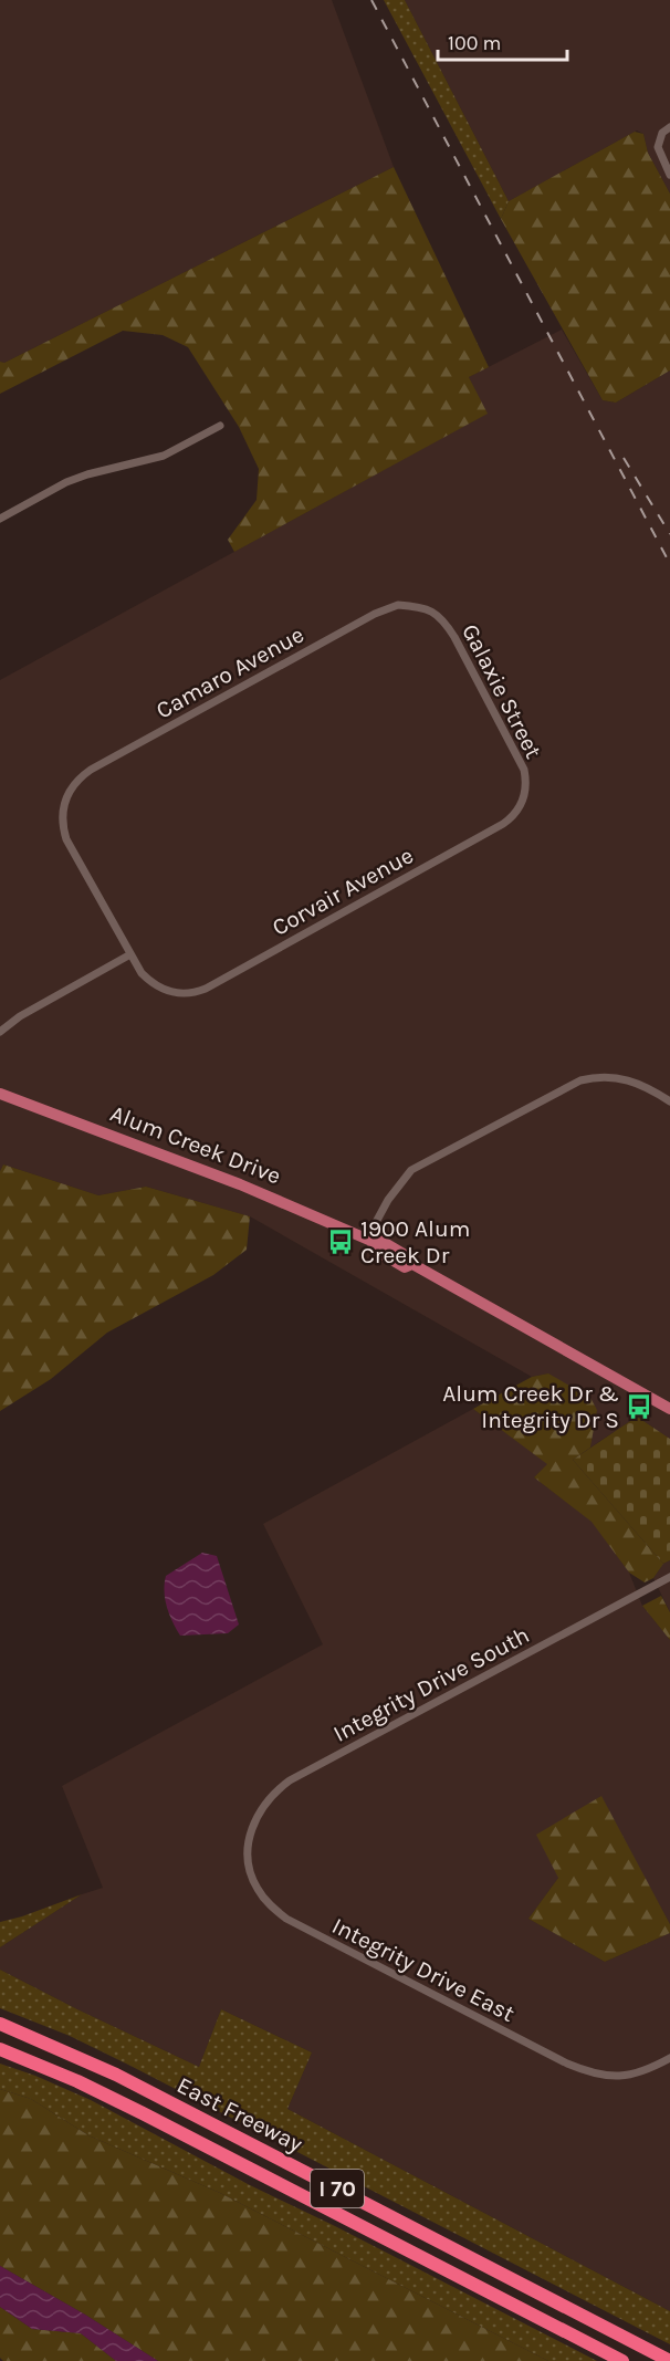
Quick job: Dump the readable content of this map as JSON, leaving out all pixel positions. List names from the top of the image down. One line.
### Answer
{"streets":{"highway":["East Freeway","I 70"],"main road":["Alum Creek Drive"],"street":["Camaro Avenue","Galaxie Street","Corvair Avenue","Integrity Drive South","Integrity Drive East"]},"crossings":[["Camaro Avenue","Galaxie Street"],["Camaro Avenue","Corvair Avenue"],["Galaxie Street","Corvair Avenue"],["Integrity Drive South","Integrity Drive East"]],"places":{"bus stop":["1900 Alum Creek Dr","Alum Creek Dr & Integrity Dr S"]},"scale_bar":"100 m"}
